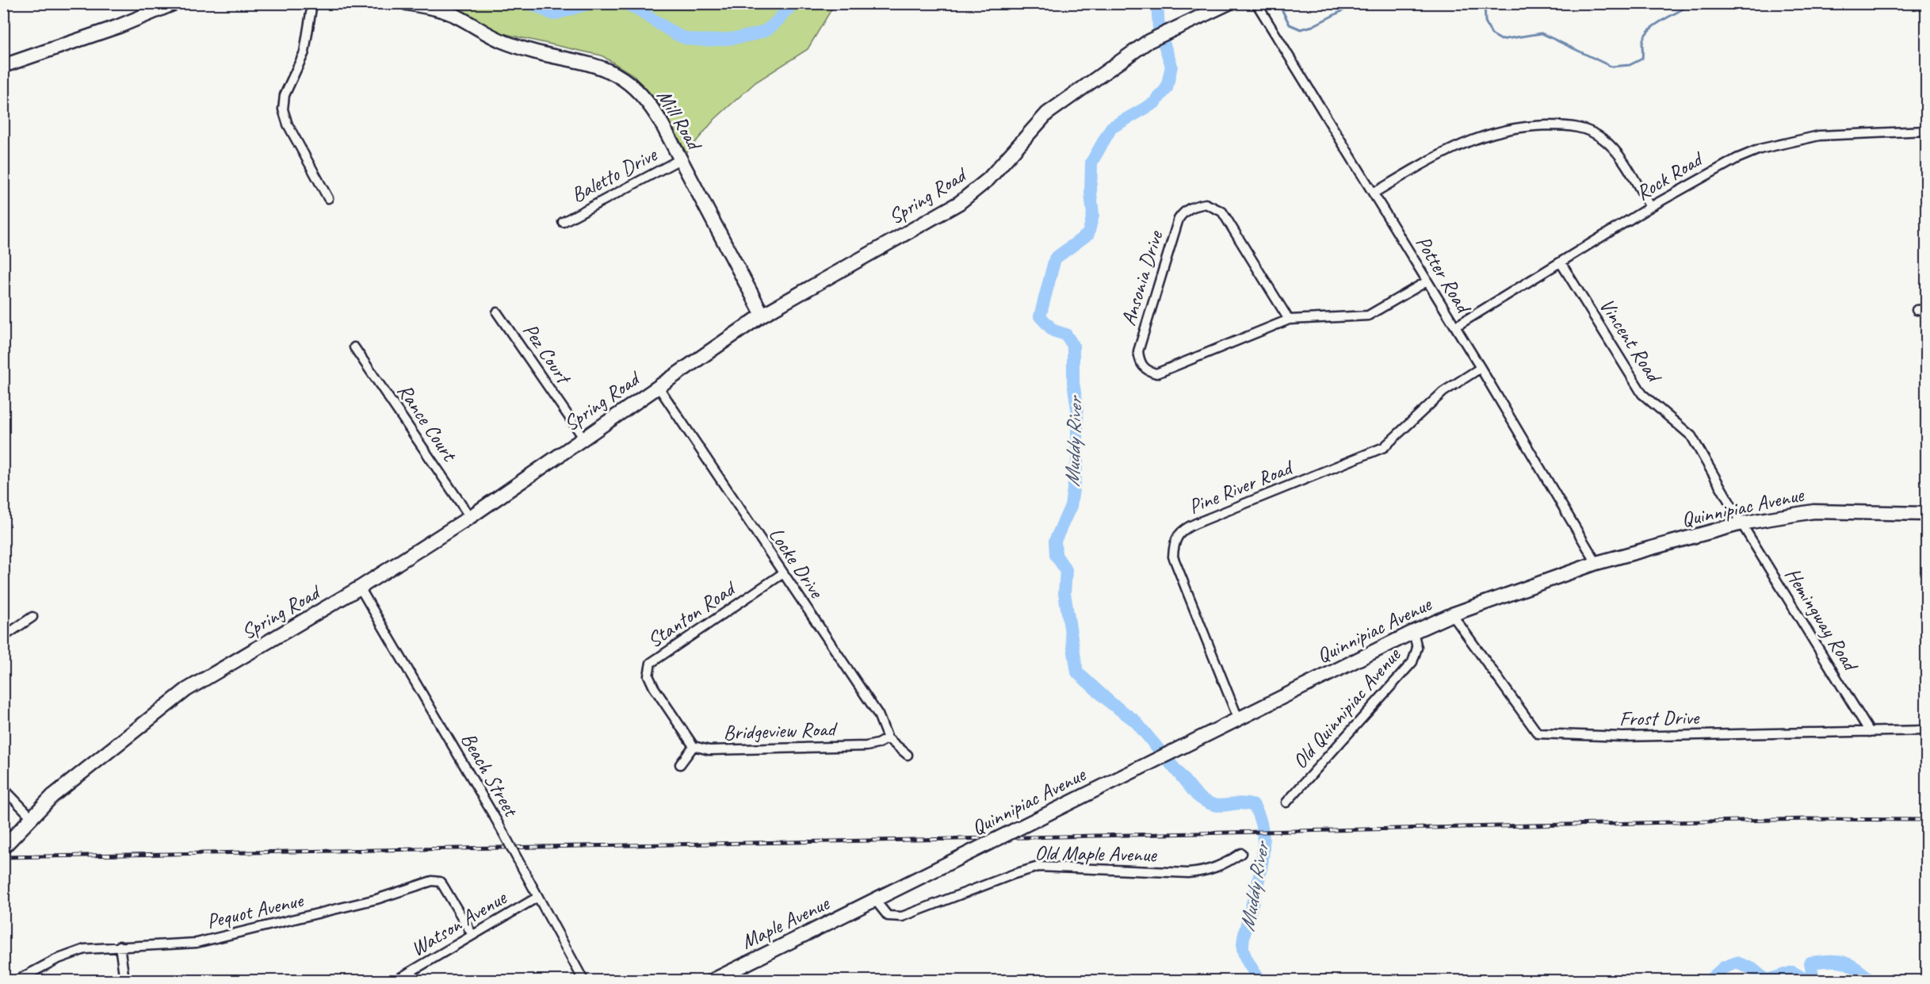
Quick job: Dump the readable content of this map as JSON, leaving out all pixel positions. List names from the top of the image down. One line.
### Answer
{"streets":{"street":["Mill Road","Baletto Drive","Rock Road","Spring Road","Potter Road","Ansonia Drive","Vincent Road","Pez Court","Rance Court","Pine River Road","Quinnipiac Avenue","Locke Drive","Stanton Road","Hemingway Road","Old Quinnipiac Avenue","Frost Drive","Bridgeview Road","Beach Street","Old Maple Avenue","Pequot Avenue","Maple Avenue","Watson Avenue"]},"crossings":[["Mill Road","Baletto Drive"],["Mill Road","Spring Road"],["Rock Road","Potter Road"],["Rock Road","Vincent Road"],["Spring Road","Pez Court"],["Spring Road","Rance Court"],["Spring Road","Locke Drive"],["Spring Road","Beach Street"],["Potter Road","Ansonia Drive"],["Potter Road","Pine River Road"],["Potter Road","Quinnipiac Avenue"],["Vincent Road","Quinnipiac Avenue"],["Vincent Road","Hemingway Road"],["Pine River Road","Quinnipiac Avenue"],["Quinnipiac Avenue","Hemingway Road"],["Quinnipiac Avenue","Old Quinnipiac Avenue"],["Quinnipiac Avenue","Frost Drive"],["Quinnipiac Avenue","Old Maple Avenue"],["Quinnipiac Avenue","Maple Avenue"],["Locke Drive","Stanton Road"],["Locke Drive","Bridgeview Road"],["Stanton Road","Bridgeview Road"],["Hemingway Road","Frost Drive"],["Beach Street","Watson Avenue"],["Old Maple Avenue","Maple Avenue"],["Pequot Avenue","Watson Avenue"]],"water":["Muddy River"]}
